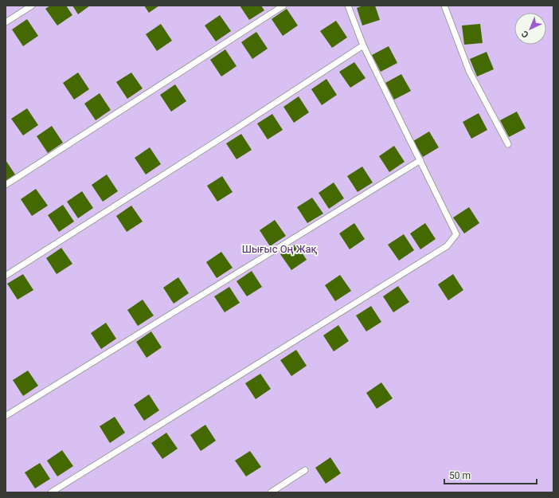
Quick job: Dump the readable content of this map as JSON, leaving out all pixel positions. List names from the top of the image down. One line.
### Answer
{"parks":["Шығыс Оң Жақ"],"scale_bar":"50 m","north":"bottom left"}
